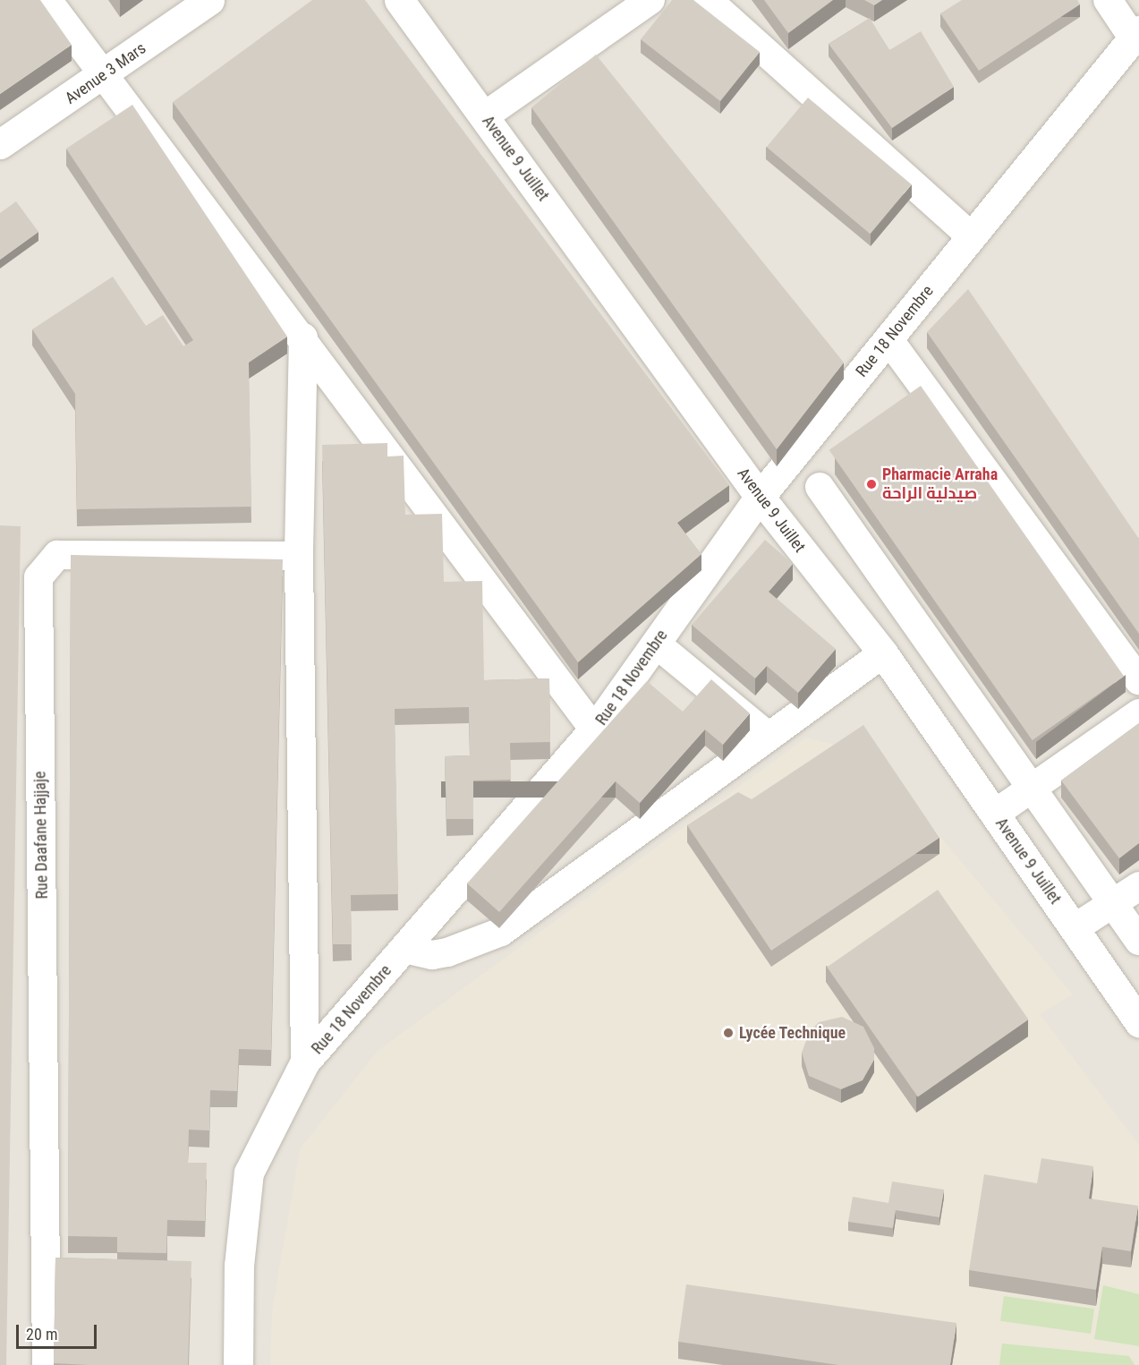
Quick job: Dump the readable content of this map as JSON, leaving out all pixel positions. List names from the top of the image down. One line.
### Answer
{"streets":{"street":["Avenue 3 Mars","Avenue 9 Juillet","Rue 18 Novembre","Rue Daafane Hajjaje"]},"crossings":[["Avenue 9 Juillet","Rue 18 Novembre"]],"places":["Pharmacie Arraha صيدلية الراحة","Lycée Technique"],"scale_bar":"20 m"}
